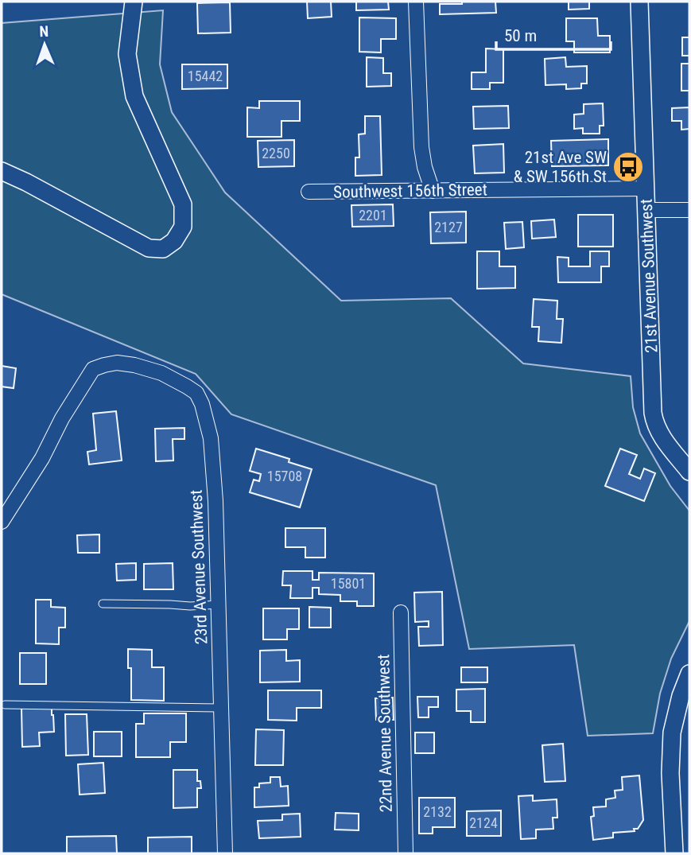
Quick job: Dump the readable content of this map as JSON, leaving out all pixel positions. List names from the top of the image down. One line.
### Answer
{"streets":{"street":["Southwest 156th Street","21st Avenue Southwest","23rd Avenue Southwest","22nd Avenue Southwest"]},"crossings":[["Southwest 156th Street","21st Avenue Southwest"]],"places":{"bus stop":["21st Ave SW & SW 156th St"]},"house_numbers":["15442","2250","2201","2127","15708","15801","2132","2124"],"scale_bar":"50 m","north":"top"}
